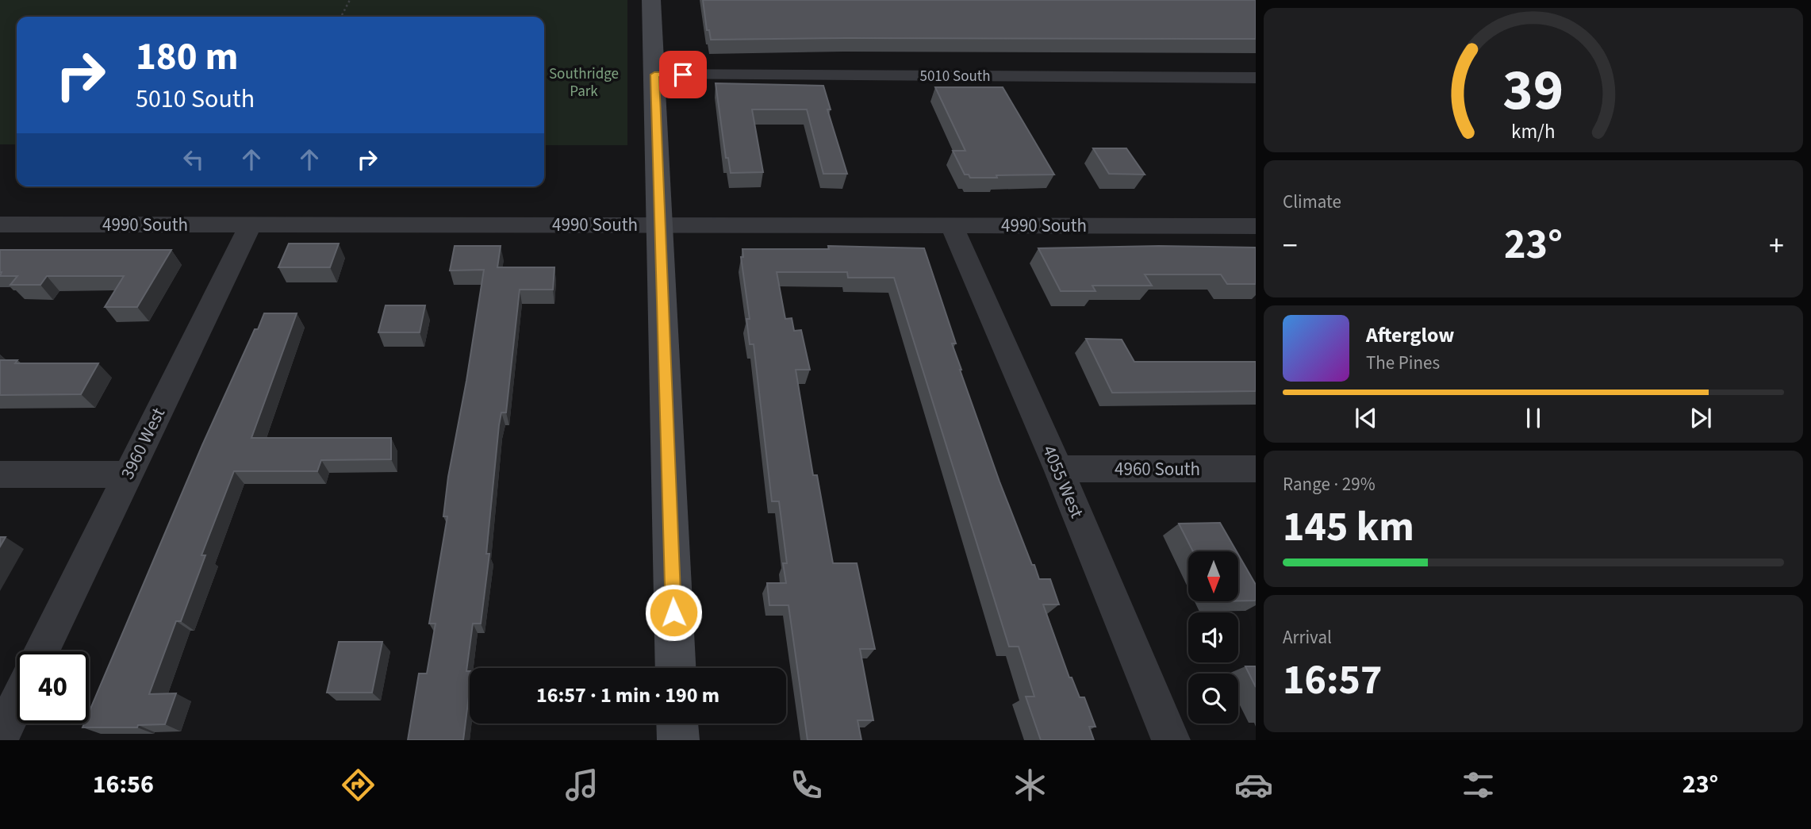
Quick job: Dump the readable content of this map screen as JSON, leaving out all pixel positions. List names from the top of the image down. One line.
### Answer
{"streets":{"street":["5010 South","4990 South","3960 West","4960 South","4055 West"]},"crossings":[["4990 South","3960 West"],["4990 South","4055 West"],["4960 South","4055 West"]],"parks":["Southridge Park"],"north":"bottom","page":{"turn":["180 m","5010 South"],"tile":["Climate",["Range · 29%","145 km"],["Arrival","16:57"]],"heat":["−","23°","+"],"song":["Afterglow","The Pines"],"limit":"40","trip":"16:57 · 1 min · 190 m","tabs":["16:56","23°"],"gauge":["39","km/h"]}}
